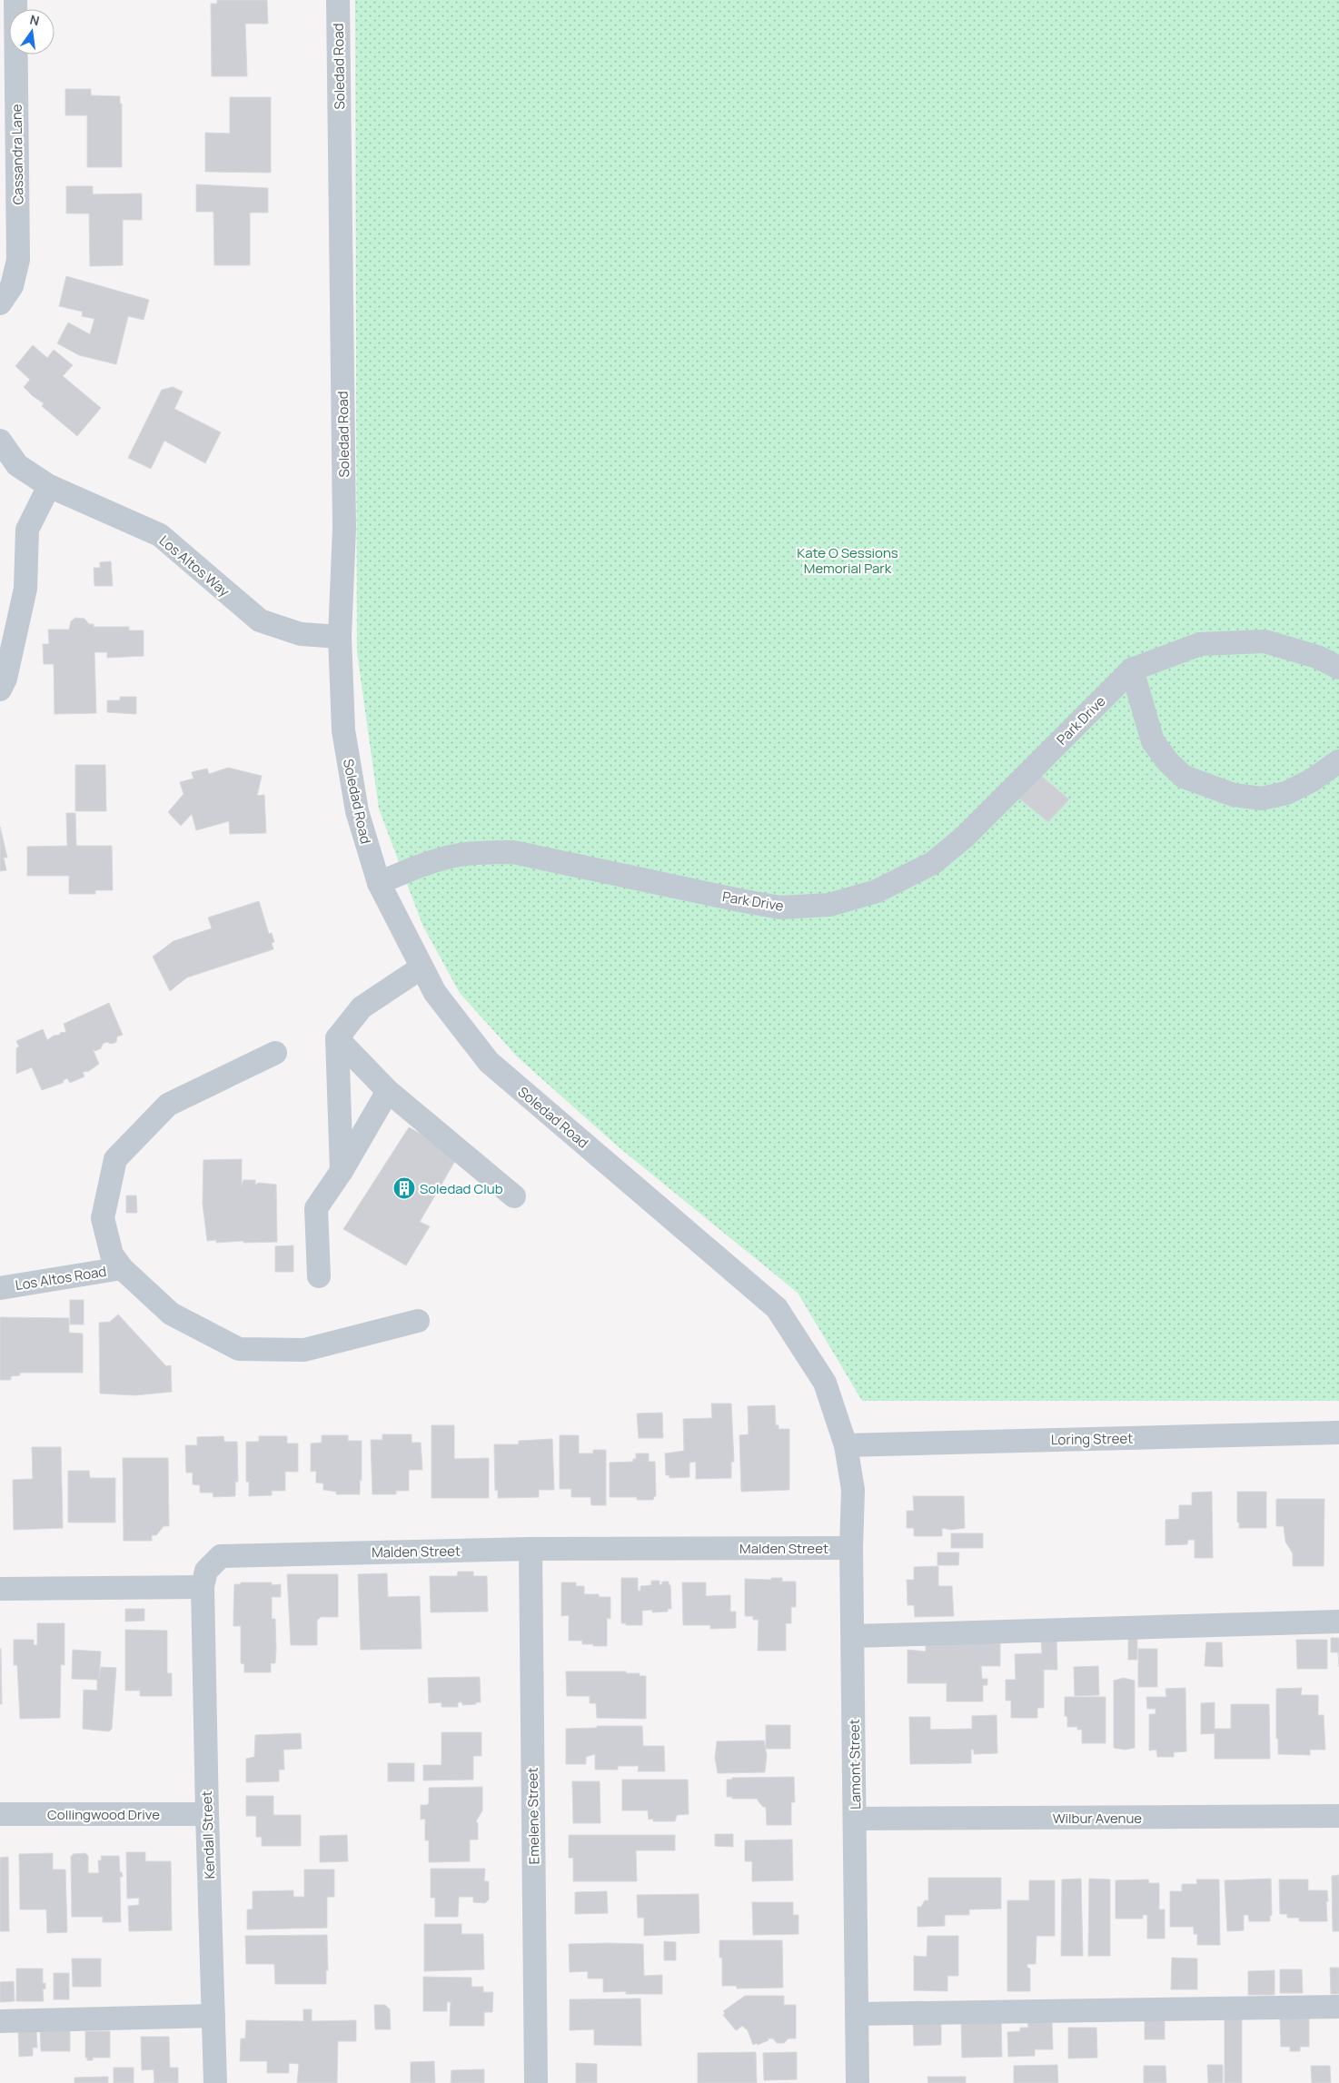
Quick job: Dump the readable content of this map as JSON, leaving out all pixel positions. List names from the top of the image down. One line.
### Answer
{"streets":{"street":["Soledad Road","Cassandra Lane","Los Altos Way","Park Drive","Los Altos Road","Loring Street","Malden Street","Lamont Street","Collingwood Drive","Emelene Street","Wilbur Avenue","Kendall Street"]},"crossings":[["Soledad Road","Los Altos Way"],["Soledad Road","Park Drive"],["Soledad Road","Loring Street"],["Soledad Road","Lamont Street"],["Loring Street","Lamont Street"],["Malden Street","Lamont Street"],["Malden Street","Emelene Street"],["Malden Street","Kendall Street"],["Lamont Street","Wilbur Avenue"],["Collingwood Drive","Kendall Street"]],"parks":["Kate O Sessions Memorial Park"],"places":{"building":["Soledad Club"]},"north":"top"}
